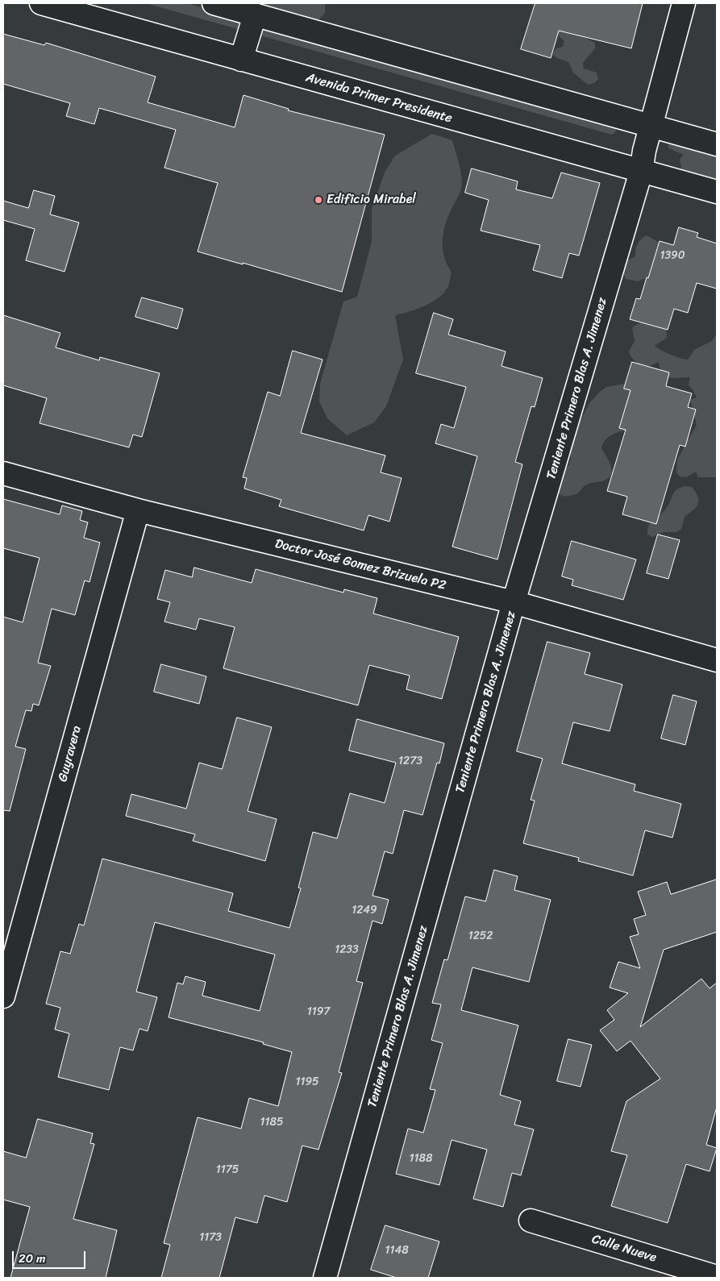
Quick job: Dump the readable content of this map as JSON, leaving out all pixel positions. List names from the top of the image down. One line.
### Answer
{"streets":{"street":["Avenida Primer Presidente","Teniente Primero Blas A. Jimenez","Doctor José Gomez Brizuela P2","Guyravera","Calle Nueve"]},"crossings":[["Avenida Primer Presidente","Teniente Primero Blas A. Jimenez"],["Teniente Primero Blas A. Jimenez","Doctor José Gomez Brizuela P2"],["Doctor José Gomez Brizuela P2","Guyravera"]],"places":["Edificio Mirabel"],"house_numbers":["1390","1273","1249","1252","1233","1197","1195","1185","1188","1175","1173","1148"],"scale_bar":"20 m"}
